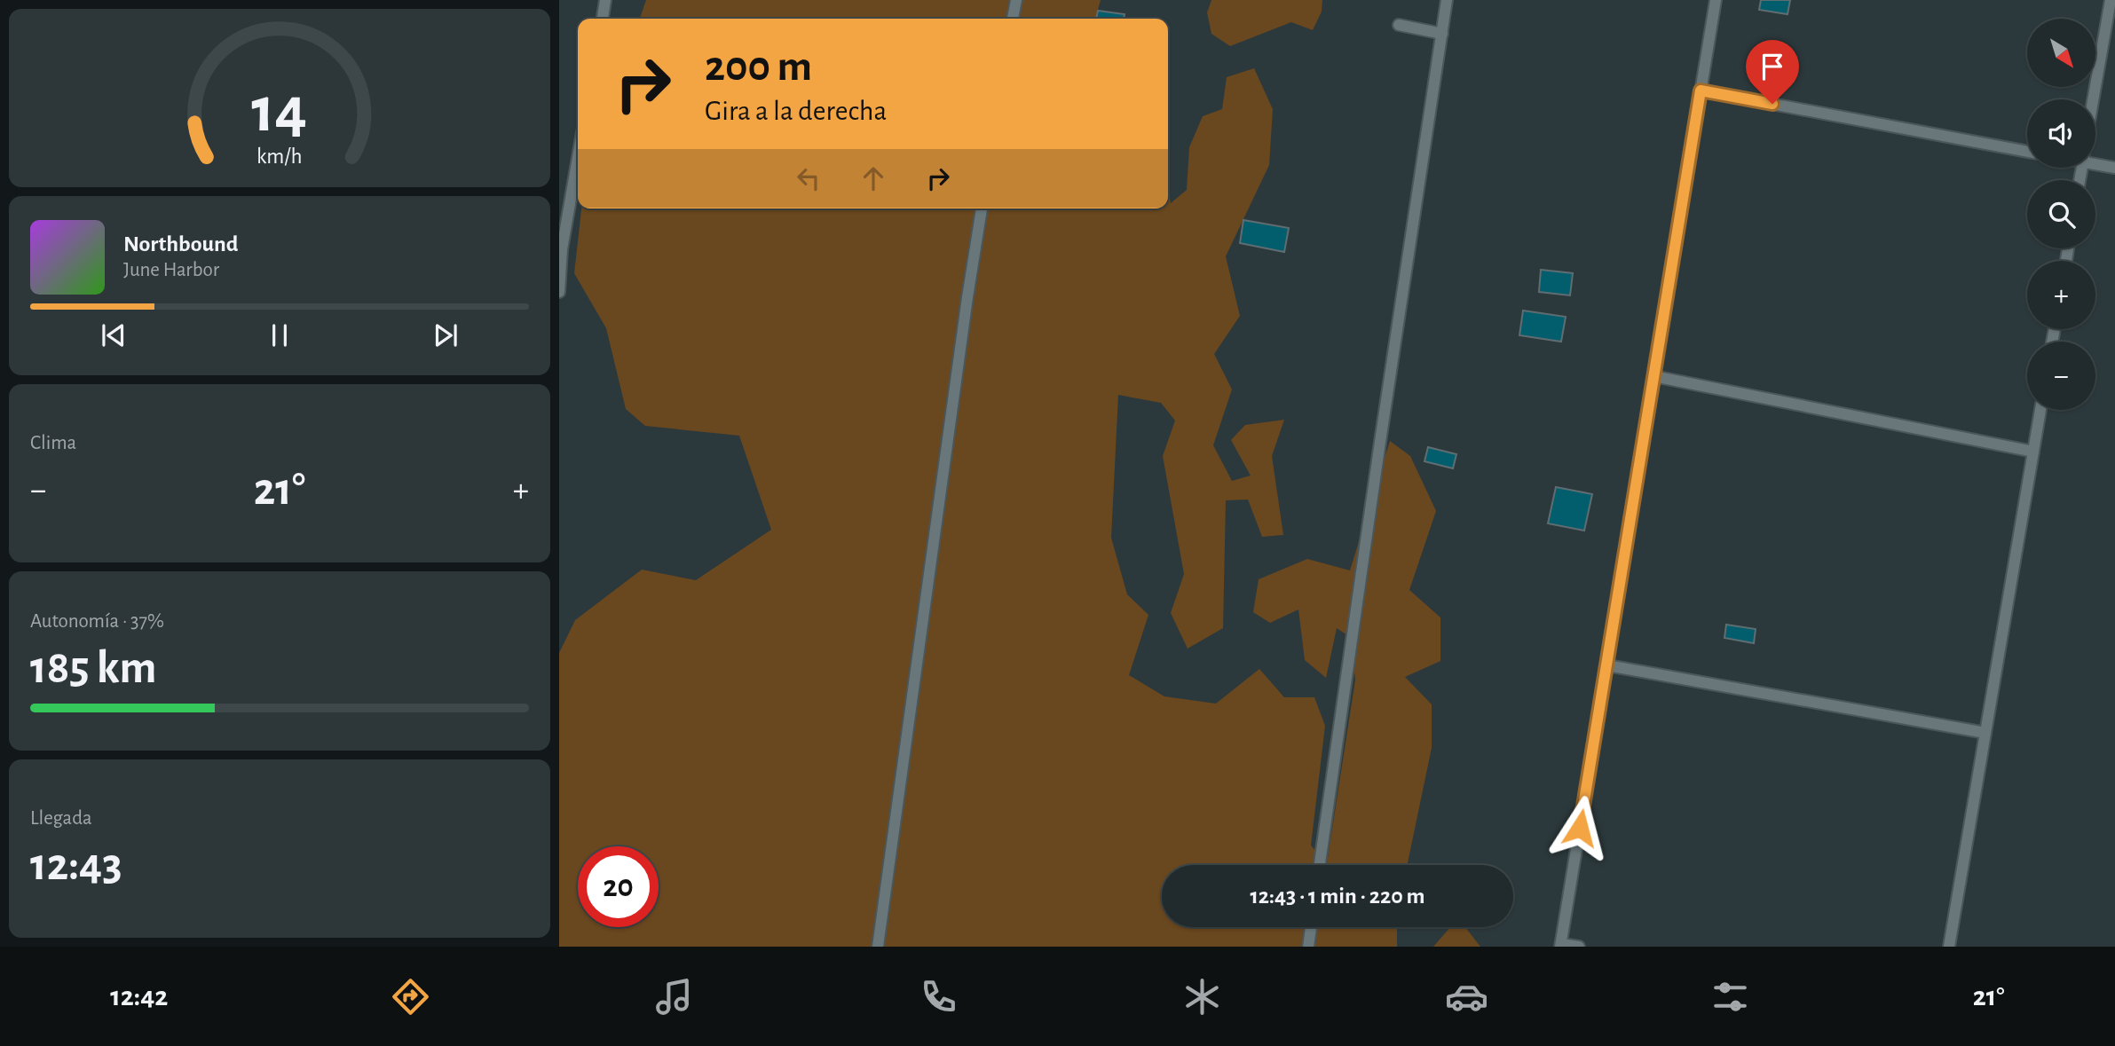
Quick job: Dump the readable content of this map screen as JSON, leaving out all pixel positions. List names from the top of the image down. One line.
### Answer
{"north":"bottom right","page":{"map_buttons":["+","−"],"turn":["200 m","Gira a la derecha"],"song":["Northbound","June Harbor"],"tile":["Clima",["Autonomía · 37%","185 km"],["Llegada","12:43"]],"heat":["−","21°","+"],"limit":"20","trip":"12:43 · 1 min · 220 m","tabs":["12:42","21°"],"gauge":["14","km/h"]}}
